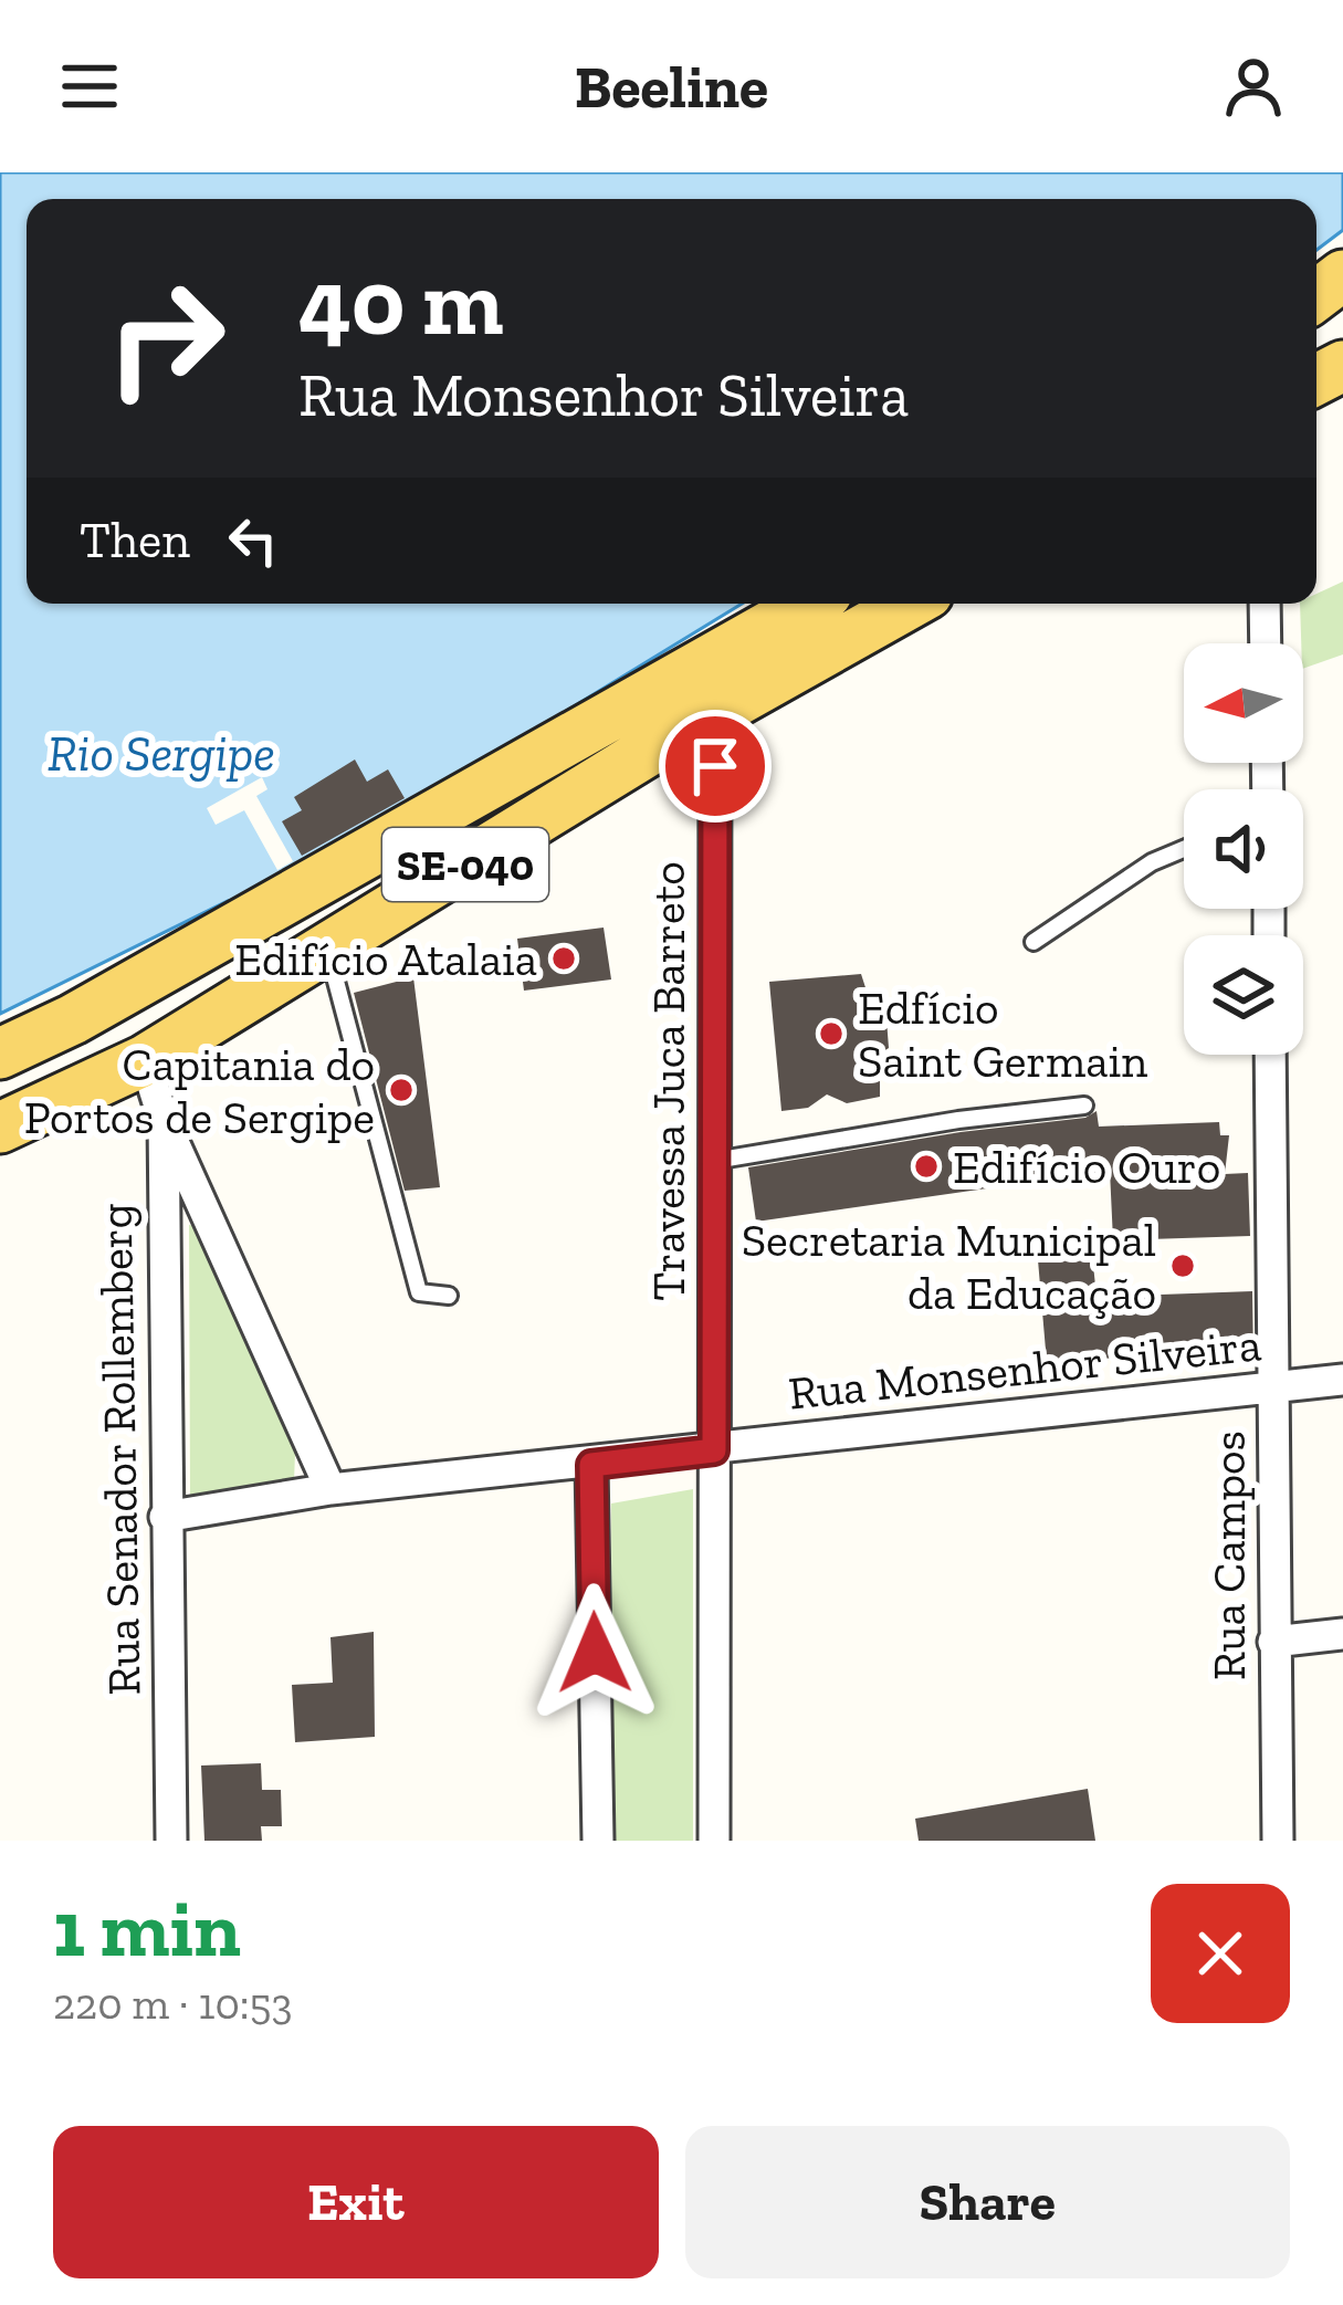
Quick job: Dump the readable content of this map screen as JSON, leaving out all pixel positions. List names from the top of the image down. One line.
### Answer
{"streets":{"main road":["SE-040"],"street":["Travessa Juca Barreto","Rua Monsenhor Silveira","Rua Senador Rollemberg","Rua Campos"]},"crossings":[["SE-040","Travessa Juca Barreto"],["SE-040","Rua Senador Rollemberg"],["Travessa Juca Barreto","Rua Monsenhor Silveira"],["Rua Monsenhor Silveira","Rua Senador Rollemberg"],["Rua Monsenhor Silveira","Rua Campos"]],"water":["Rio Sergipe"],"places":["Edifício Atalaia","Edfício Saint Germain","Capitania do Portos de Sergipe","Edifício Ouro","Secretaria Municipal da Educação"],"north":"left","page":{"header":"Beeline","turn":["40 m","Rua Monsenhor Silveira"],"then":"Then","heading":["1 min","220 m · 10:53"],"buttons":["Exit","Share"]}}
